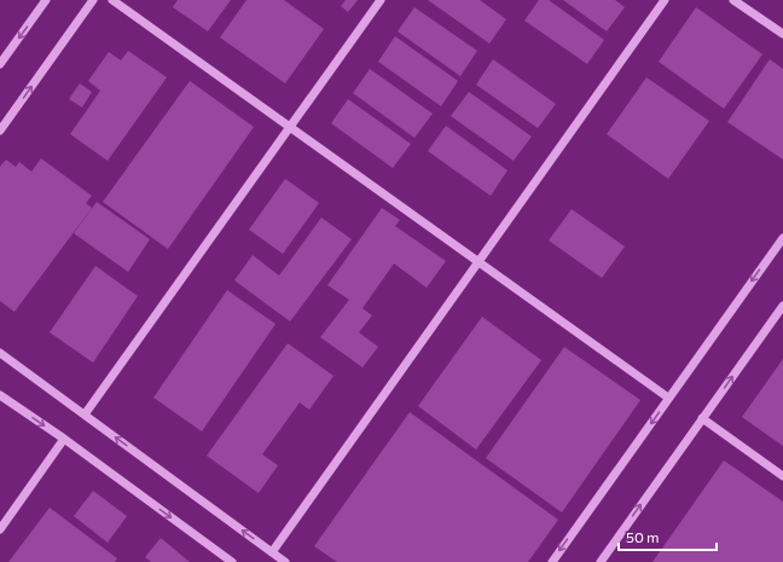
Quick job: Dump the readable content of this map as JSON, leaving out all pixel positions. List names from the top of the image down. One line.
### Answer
{"scale_bar":"50 m"}
